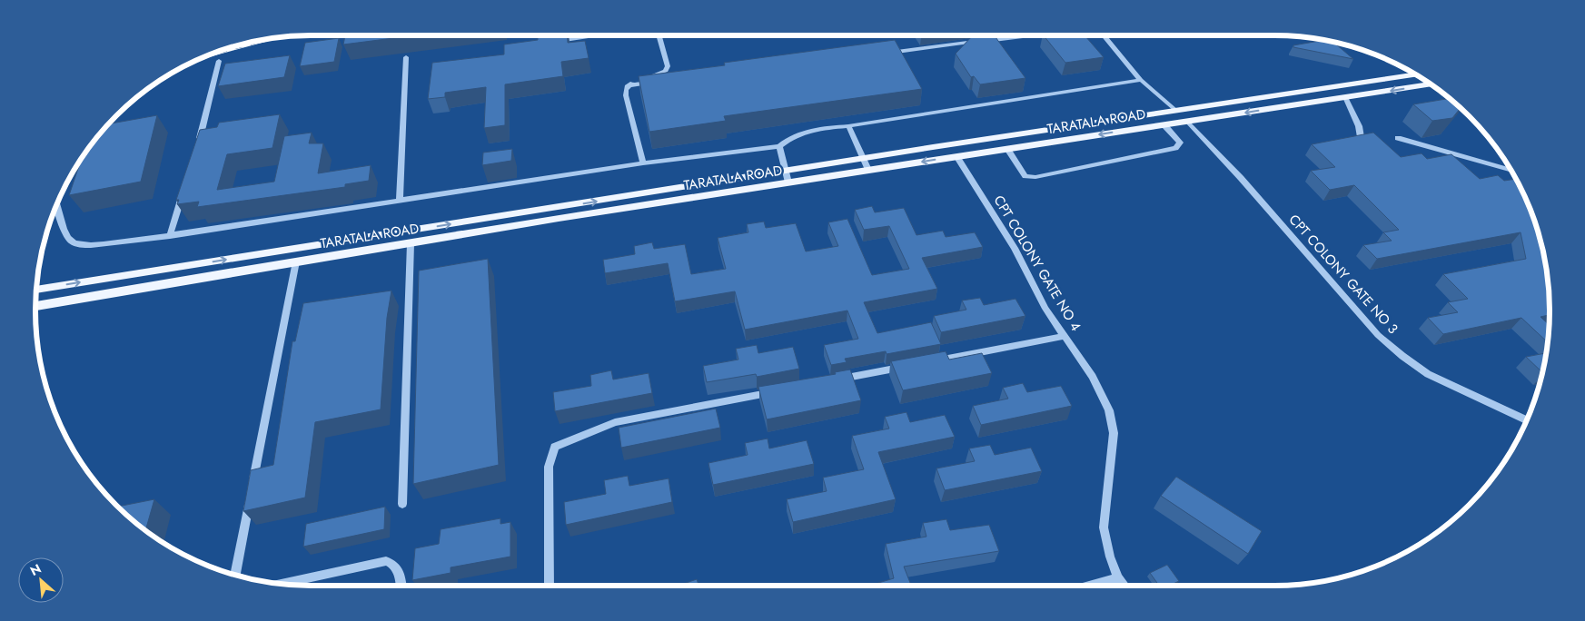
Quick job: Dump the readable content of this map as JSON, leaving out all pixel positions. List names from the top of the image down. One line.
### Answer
{"streets":{"main road":["TARATALA ROAD"],"street":["CPT COLONY GATE NO 4","CPT COLONY GATE NO 3"]},"crossings":[["TARATALA ROAD","CPT COLONY GATE NO 4"],["TARATALA ROAD","CPT COLONY GATE NO 3"]],"north":"top left"}
